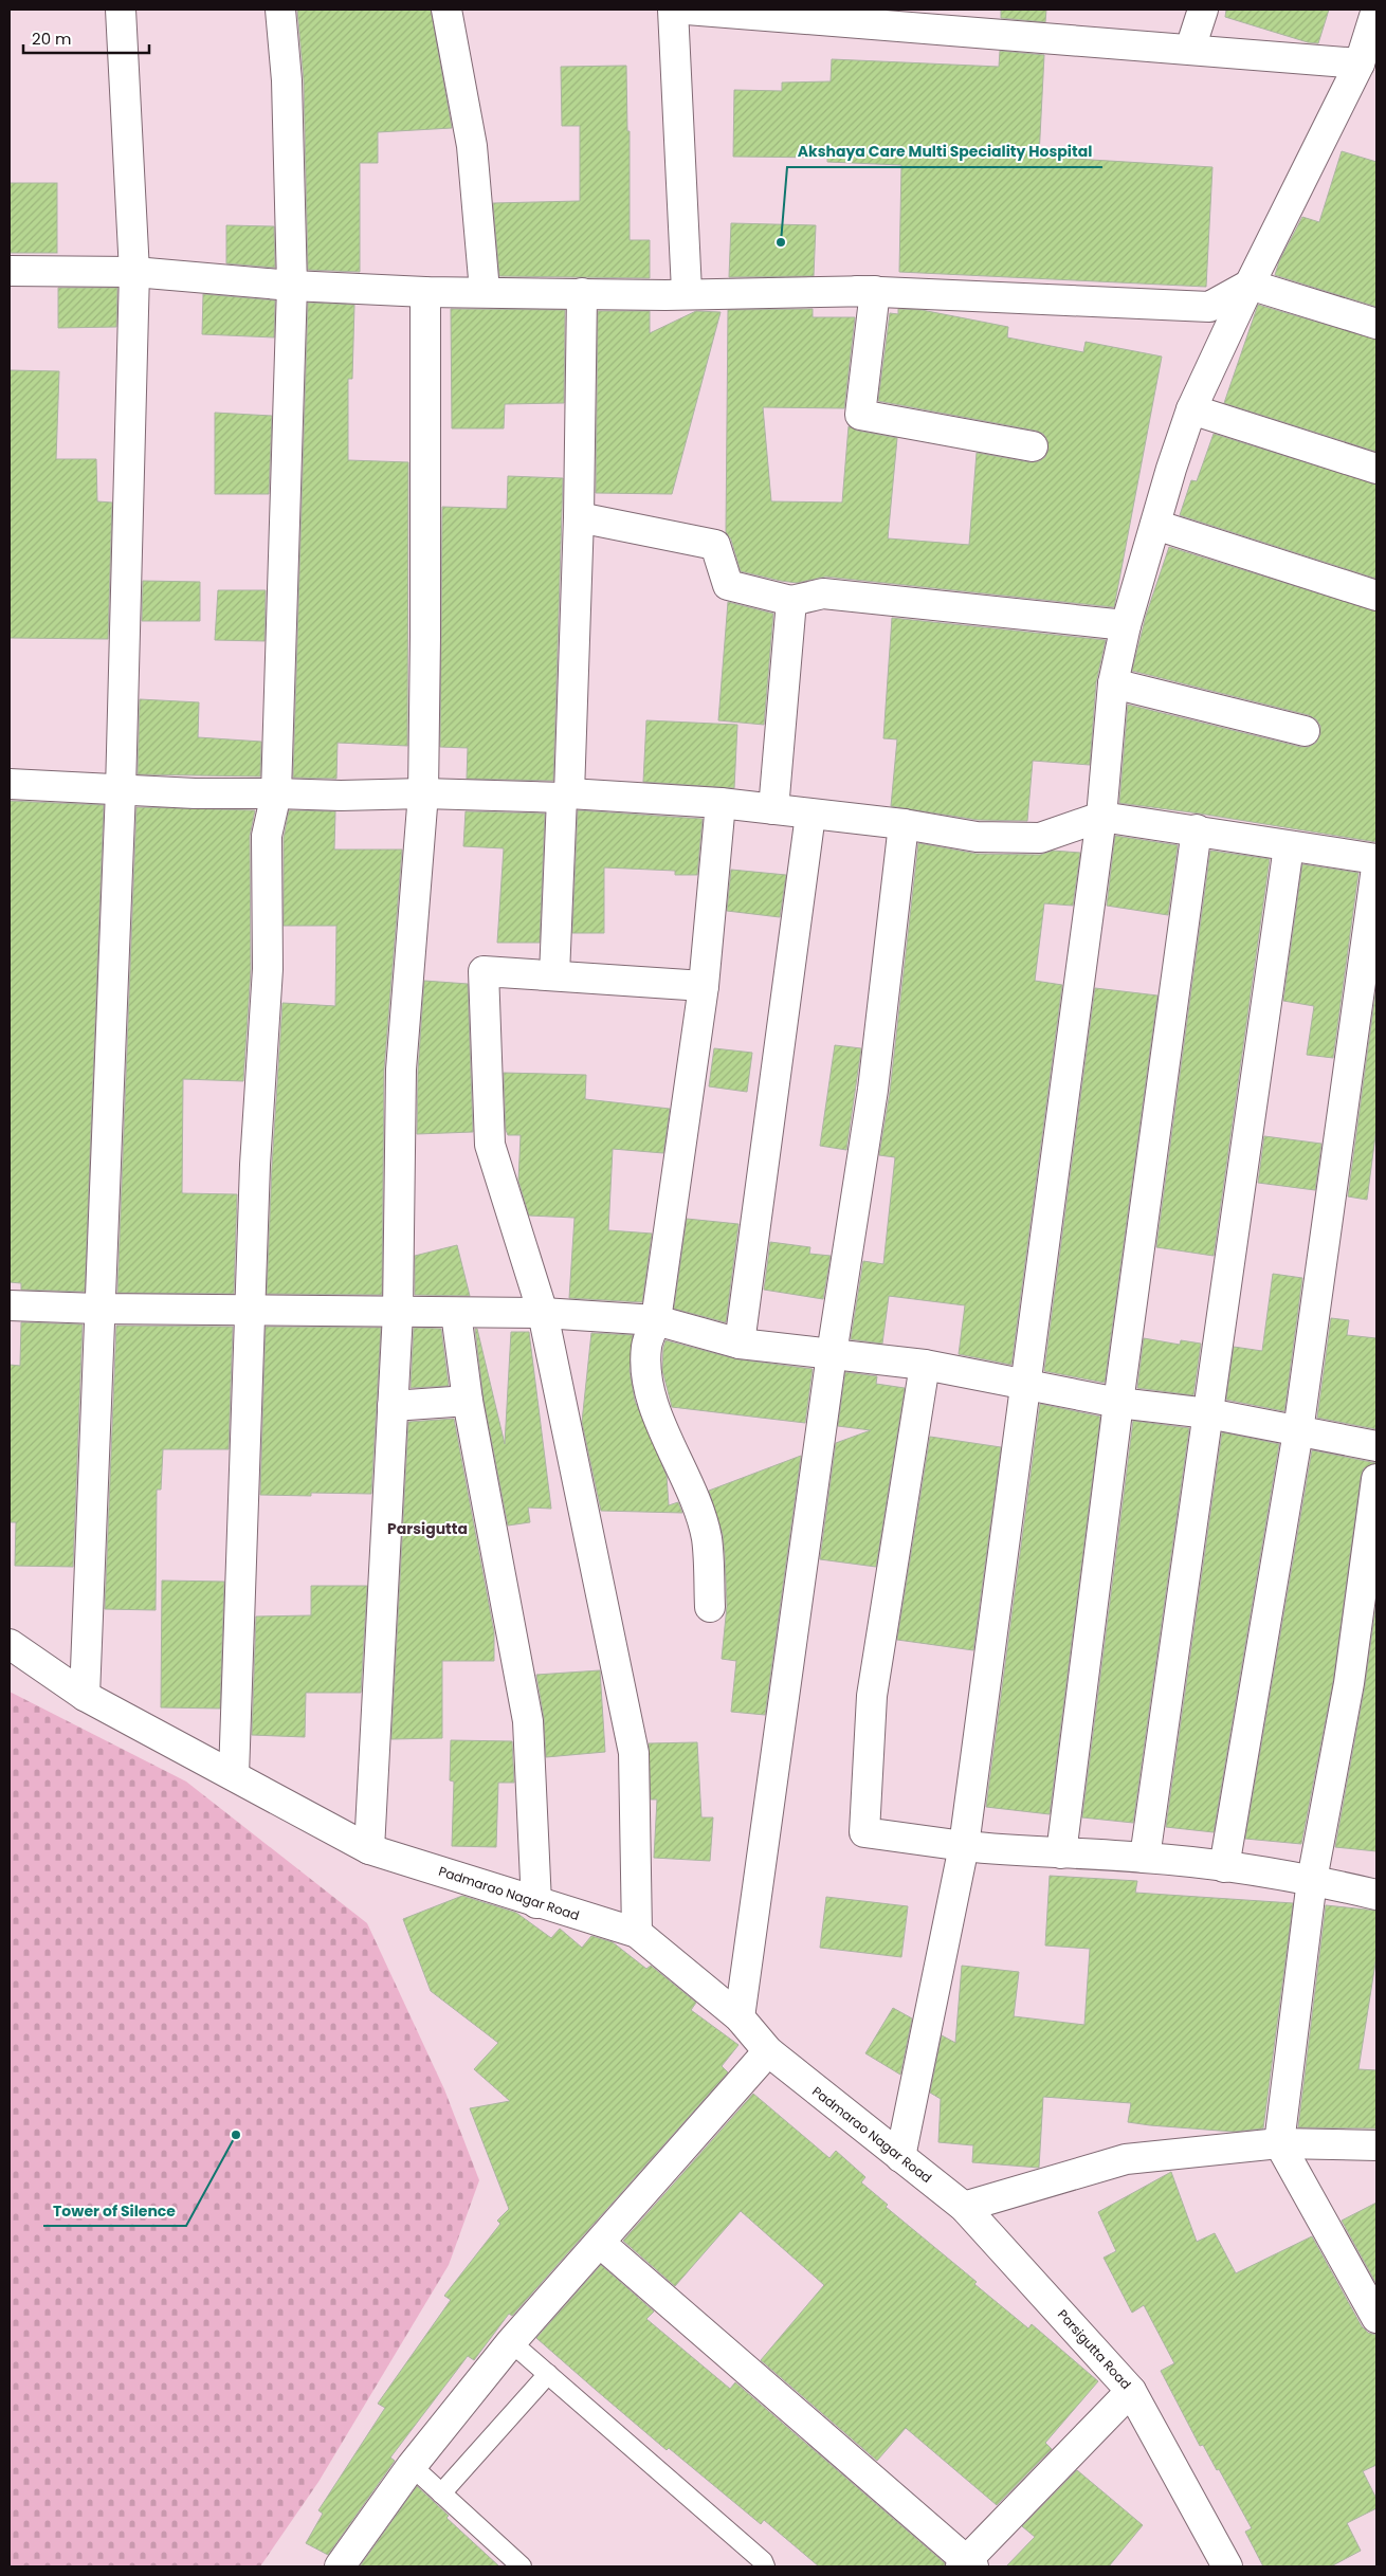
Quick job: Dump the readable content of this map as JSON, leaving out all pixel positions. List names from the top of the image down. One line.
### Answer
{"streets":{"street":["Padmarao Nagar Road","Parsigutta Road"]},"crossings":[["Padmarao Nagar Road","Parsigutta Road"]],"districts":["Parsigutta"],"places":["Akshaya Care Multi Speciality Hospital","Tower of Silence"],"scale_bar":"20 m"}
